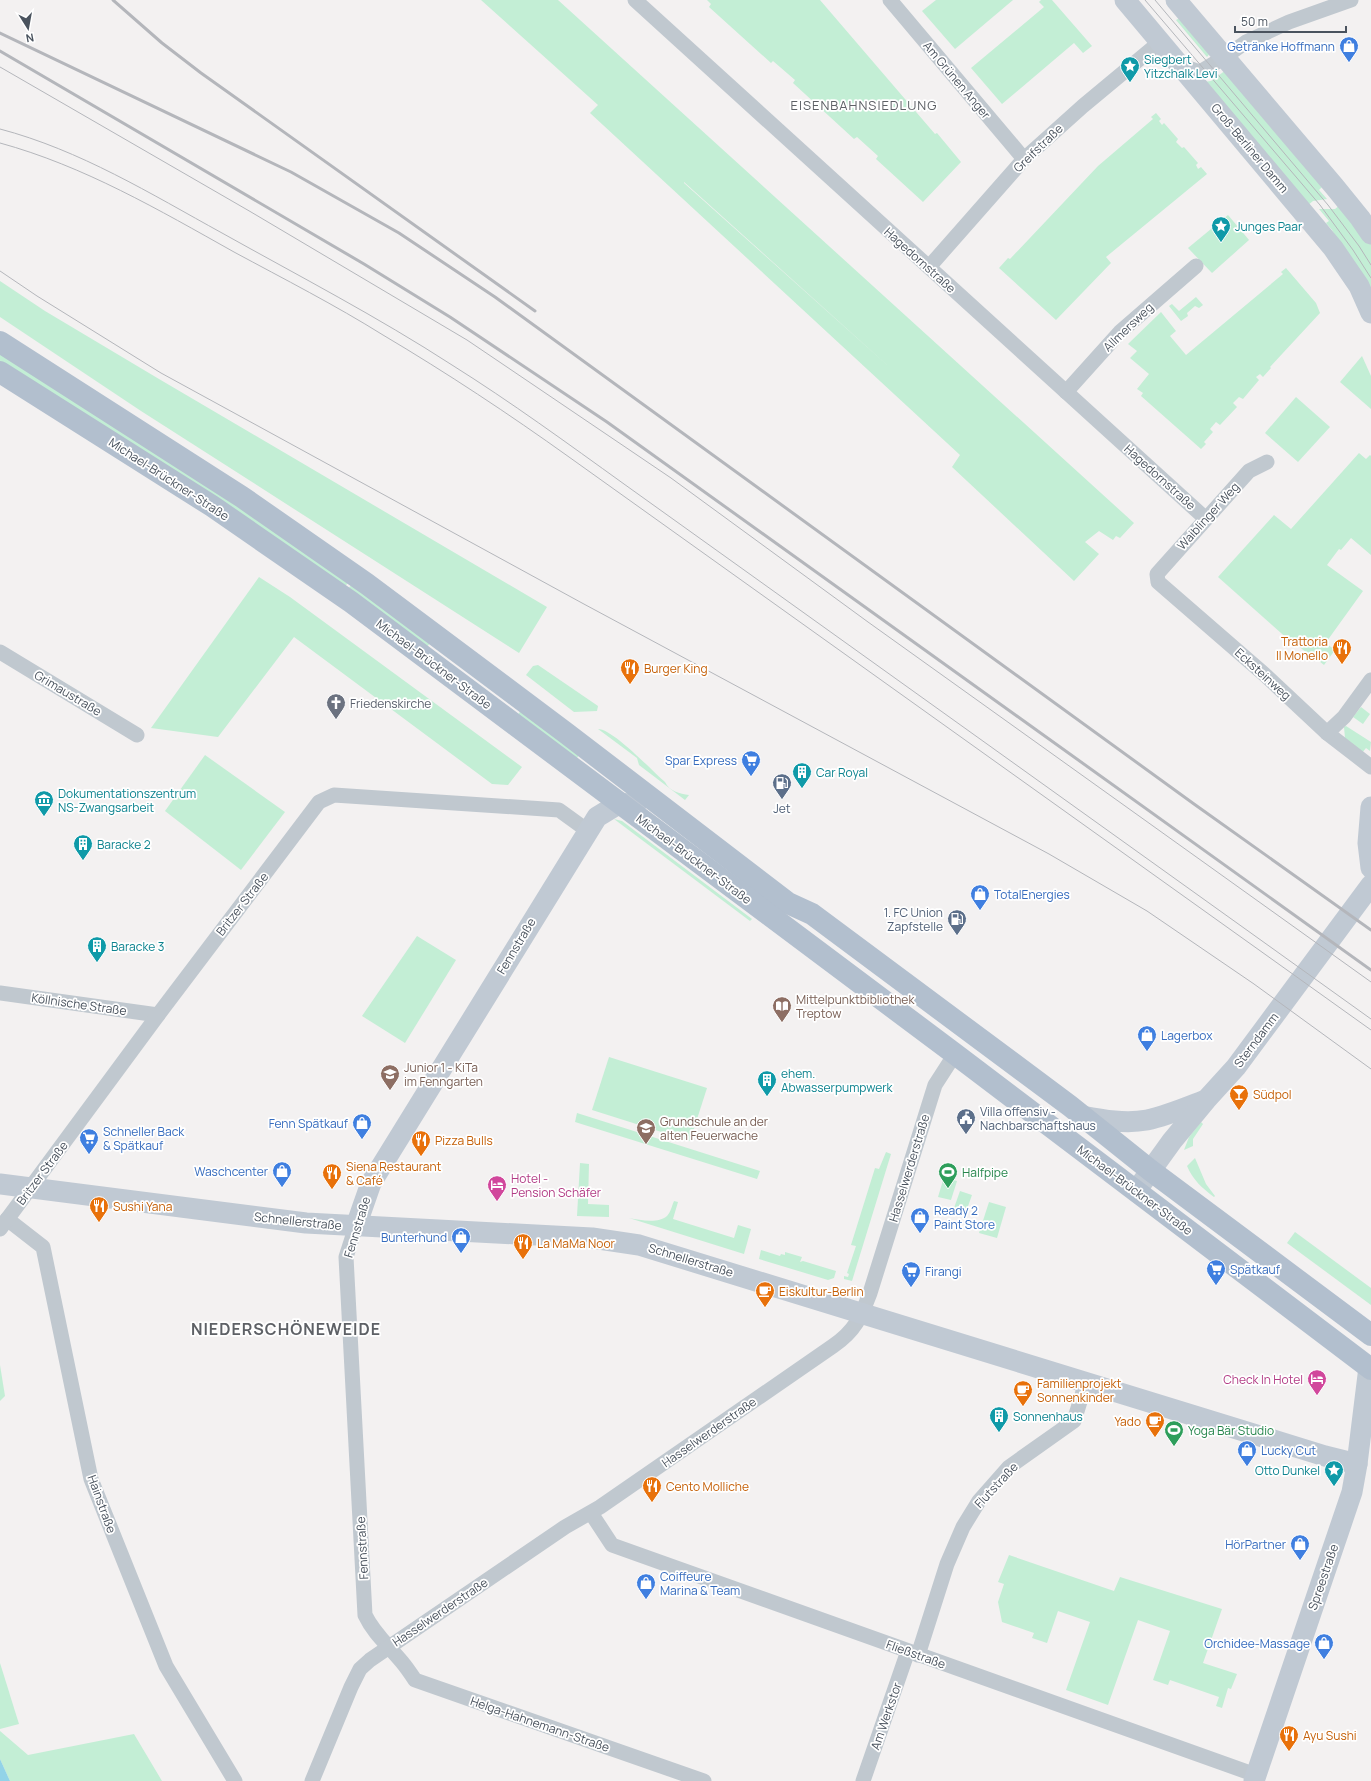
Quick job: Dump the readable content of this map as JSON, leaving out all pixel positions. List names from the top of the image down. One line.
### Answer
{"streets":{"main road":["Groß-Berliner Damm","Michael-Brückner-Straße","Fennstraße","Sterndamm","Schnellerstraße","Spreestraße"],"street":["Am Grünen Anger","Greifstraße","Hagedornstraße","Allmersweg","Waiblinger Weg","Ecksteinweg","Grimaustraße","Britzer Straße","Köllnische Straße","Hasselwerderstraße","Flutstraße","Hainstraße","Fließstraße","Am Werkstor","Helga-Hahnemann-Straße"]},"crossings":[["Am Grünen Anger","Greifstraße"],["Greifstraße","Groß-Berliner Damm"],["Greifstraße","Hagedornstraße"],["Hagedornstraße","Allmersweg"],["Hagedornstraße","Waiblinger Weg"],["Michael-Brückner-Straße","Fennstraße"],["Michael-Brückner-Straße","Sterndamm"],["Michael-Brückner-Straße","Hasselwerderstraße"],["Michael-Brückner-Straße","Spreestraße"],["Waiblinger Weg","Ecksteinweg"],["Britzer Straße","Fennstraße"],["Britzer Straße","Köllnische Straße"],["Britzer Straße","Schnellerstraße"],["Britzer Straße","Hainstraße"],["Fennstraße","Hasselwerderstraße"],["Fennstraße","Schnellerstraße"],["Fennstraße","Helga-Hahnemann-Straße"],["Hasselwerderstraße","Schnellerstraße"],["Hasselwerderstraße","Fließstraße"],["Hasselwerderstraße","Helga-Hahnemann-Straße"],["Schnellerstraße","Flutstraße"],["Schnellerstraße","Spreestraße"],["Flutstraße","Fließstraße"],["Flutstraße","Am Werkstor"],["Spreestraße","Fließstraße"],["Fließstraße","Am Werkstor"]],"districts":["EISENBAHNSIEDLUNG","NIEDERSCHÖNEWEIDE"],"places":{"shop":["Getränke Hoffmann","TotalEnergies","Lagerbox","Fenn Spätkauf","Waschcenter","Ready 2 Paint Store","Bunterhund","Lucky Cut","HörPartner","Coiffeure Marina & Team","Orchidee-Massage"],"place":["Siegbert Yitzchalk Levi","Junges Paar","Otto Dunkel"],"restaurant":["Trattoria Il Monello","Burger King","Pizza Bulls","Siena Restaurant & Café","Sushi Yana","La MaMa Noor","Cento Molliche","Ayu Sushi"],"church":["Friedenskirche"],"supermarket":["Spar Express","Schneller Back & Spätkauf","Spätkauf","Firangi"],"building":["Car Royal","Baracke 2","Baracke 3","ehem. Abwasserpumpwerk","Sonnenhaus"],"fuel station":["Jet","1. FC Union Zapfstelle"],"museum":["Dokumentationszentrum NS-Zwangsarbeit"],"library":["Mittelpunktbibliothek Treptow"],"school or university":["Junior 1 - KiTa im Fenngarten","Grundschule an der alten Feuerwache"],"bar":["Südpol"],"public building":["Villa offensiv - Nachbarschaftshaus"],"sports":["Halfpipe","Yoga Bär Studio"],"hotel":["Hotel - Pension Schäfer","Check In Hotel"],"cafe":["Eiskultur-Berlin","Familienprojekt Sonnenkinder","Yado"]},"scale_bar":"50 m","north":"bottom"}
